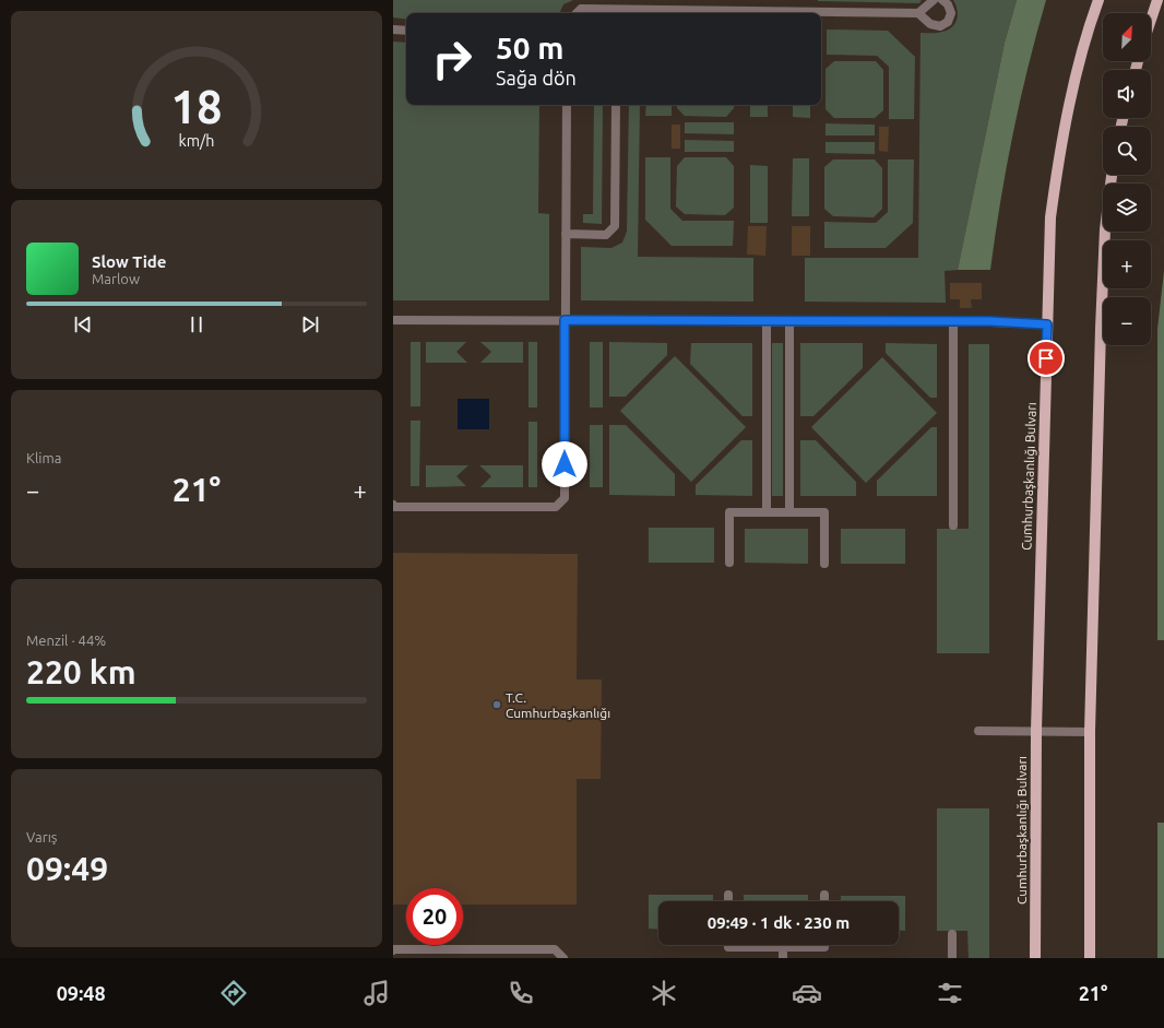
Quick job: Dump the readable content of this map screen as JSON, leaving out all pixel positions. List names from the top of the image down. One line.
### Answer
{"streets":{"main road":["Cumhurbaşkanlığı Bulvarı"]},"places":["T.C. Cumhurbaşkanlığı"],"north":"top right","page":{"map_buttons":["+","−"],"turn":["50 m","Sağa dön"],"song":["Slow Tide","Marlow"],"tile":["Klima",["Menzil · 44%","220 km"],["Varış","09:49"]],"heat":["−","21°","+"],"limit":"20","trip":"09:49 · 1 dk · 230 m","tabs":["09:48","21°"],"gauge":["18","km/h"]}}
